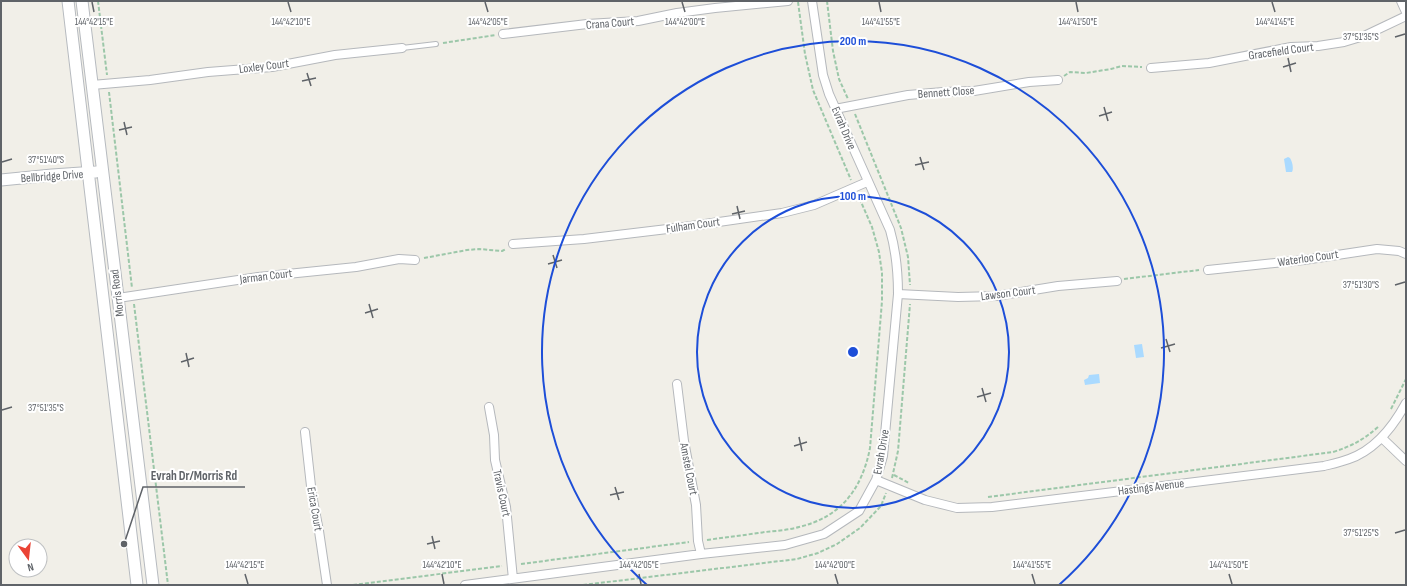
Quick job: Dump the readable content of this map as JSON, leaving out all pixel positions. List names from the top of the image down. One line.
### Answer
{"streets":{"street":["Crana Court","Gracefield Court","Loxley Court","Bennett Close","Evrah Drive","Bellbridge Drive","Fulham Court","Waterloo Court","Jarman Court","Morris Road","Lawson Court","Amstel Court","Hastings Avenue","Travis Court","Erica Court"]},"crossings":[["Loxley Court","Morris Road"],["Bennett Close","Evrah Drive"],["Evrah Drive","Fulham Court"],["Evrah Drive","Lawson Court"],["Evrah Drive","Amstel Court"],["Evrah Drive","Hastings Avenue"],["Evrah Drive","Travis Court"],["Bellbridge Drive","Morris Road"],["Jarman Court","Morris Road"]],"places":["Evrah Dr/Morris Rd"],"north":"bottom","coordinates":["144°42'15\"E","144°42'10\"E","144°42'05\"E","144°42'00\"E","144°41'55\"E","144°41'50\"E","144°41'45\"E","37°51'35\"S","37°51'40\"S","37°51'30\"S","37°51'25\"S"],"rings":["200 m","100 m"]}
